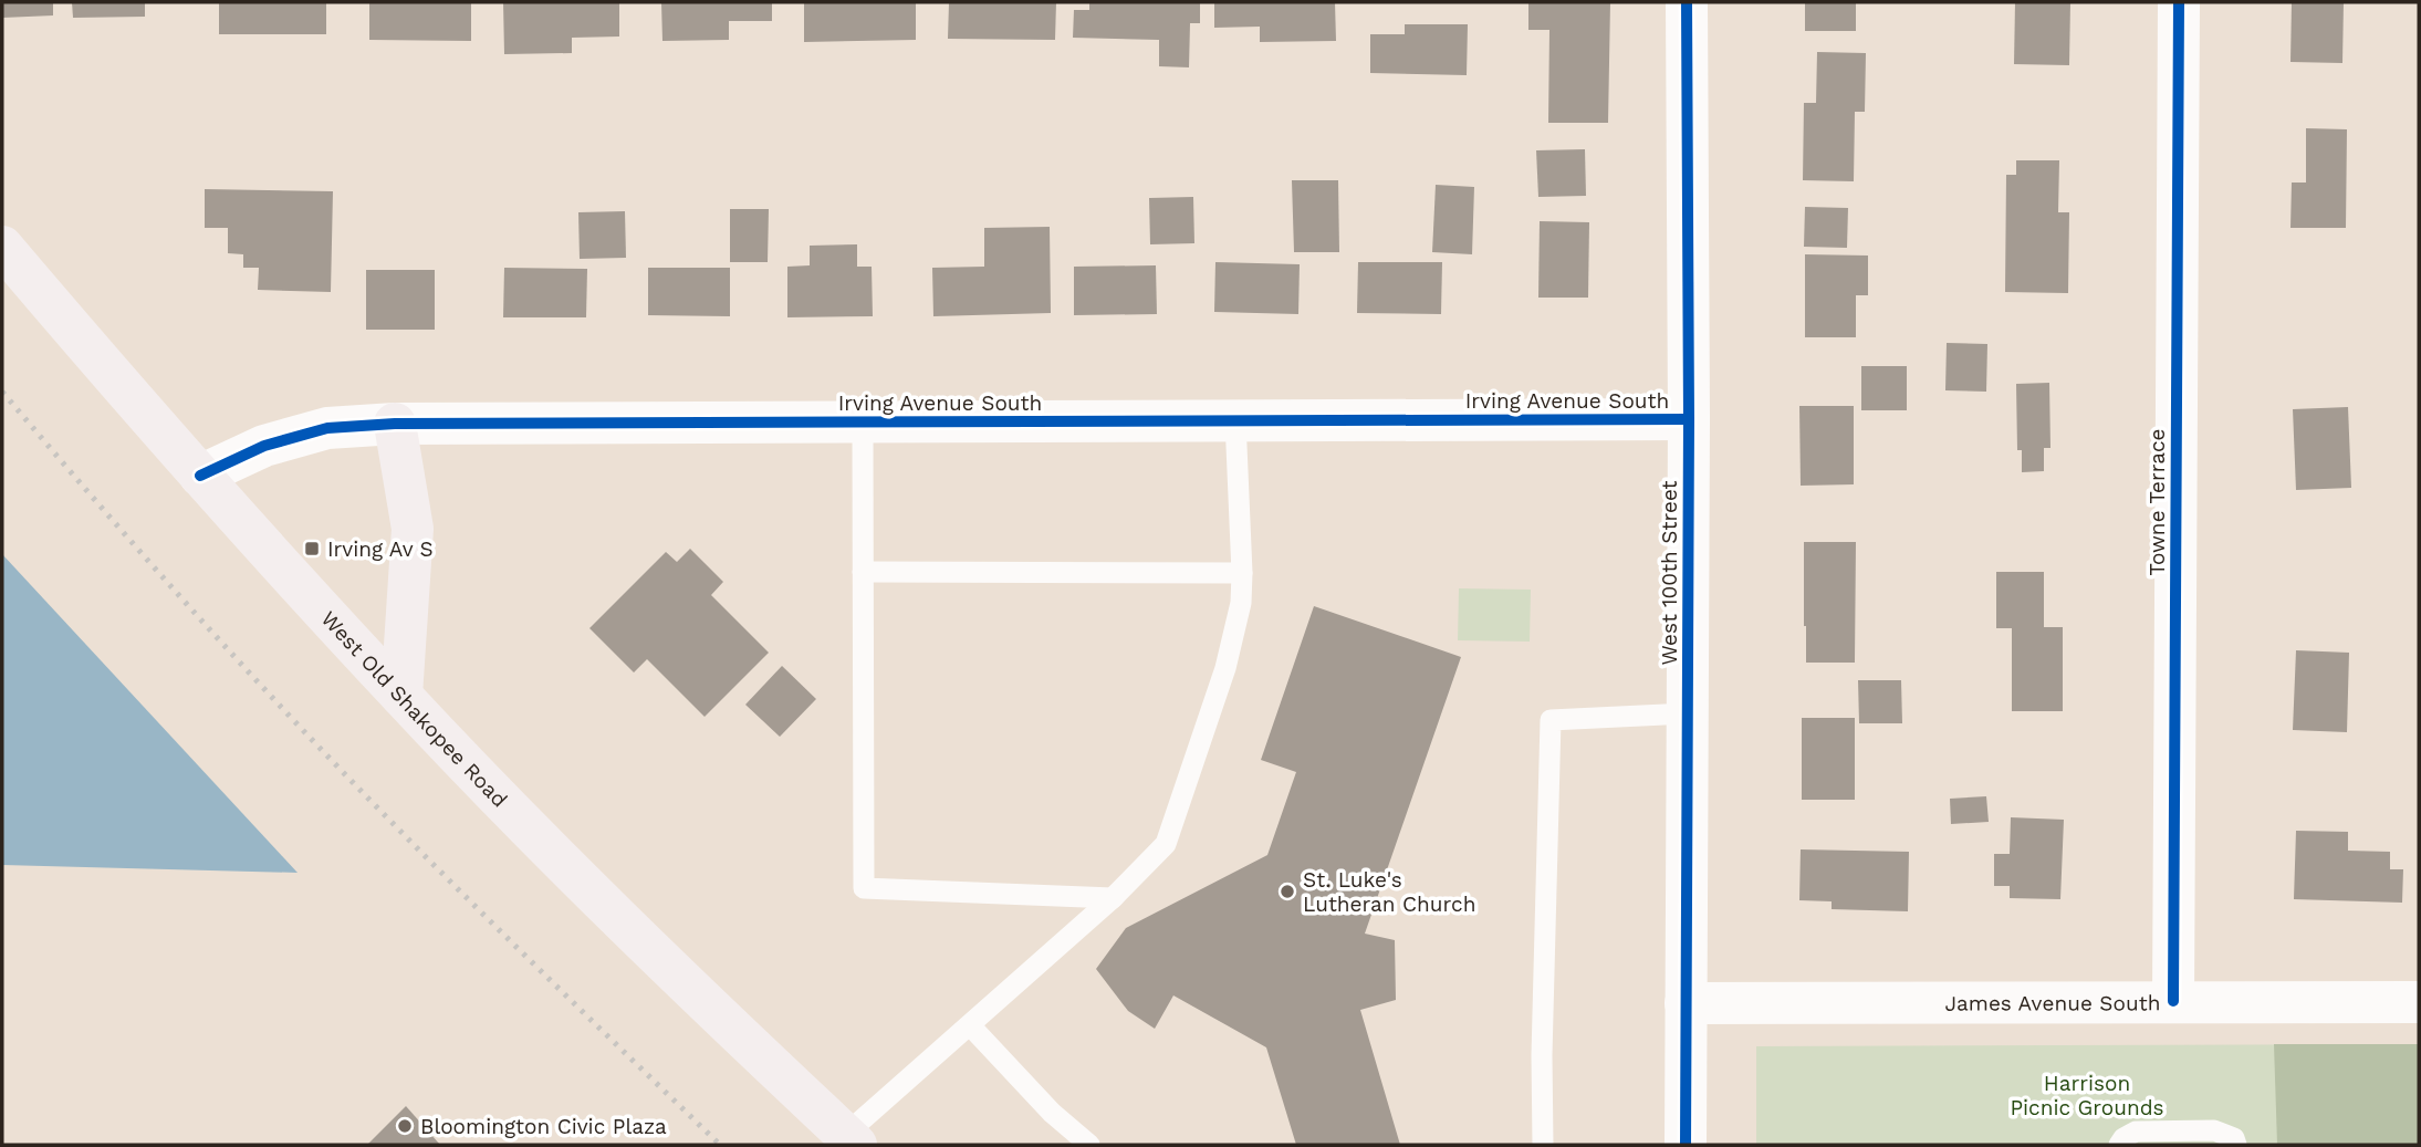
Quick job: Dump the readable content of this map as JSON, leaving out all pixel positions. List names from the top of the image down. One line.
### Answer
{"streets":{"main road":["West Old Shakopee Road"],"street":["Irving Avenue South","Towne Terrace","West 100th Street","James Avenue South"]},"crossings":[["Irving Avenue South","West 100th Street"],["Irving Avenue South","West Old Shakopee Road"],["Towne Terrace","James Avenue South"],["West 100th Street","James Avenue South"]],"parks":["Harrison Picnic Grounds"],"places":{"transit":["Irving Av S"],"other":["St. Luke's Lutheran Church","Bloomington Civic Plaza"]}}
